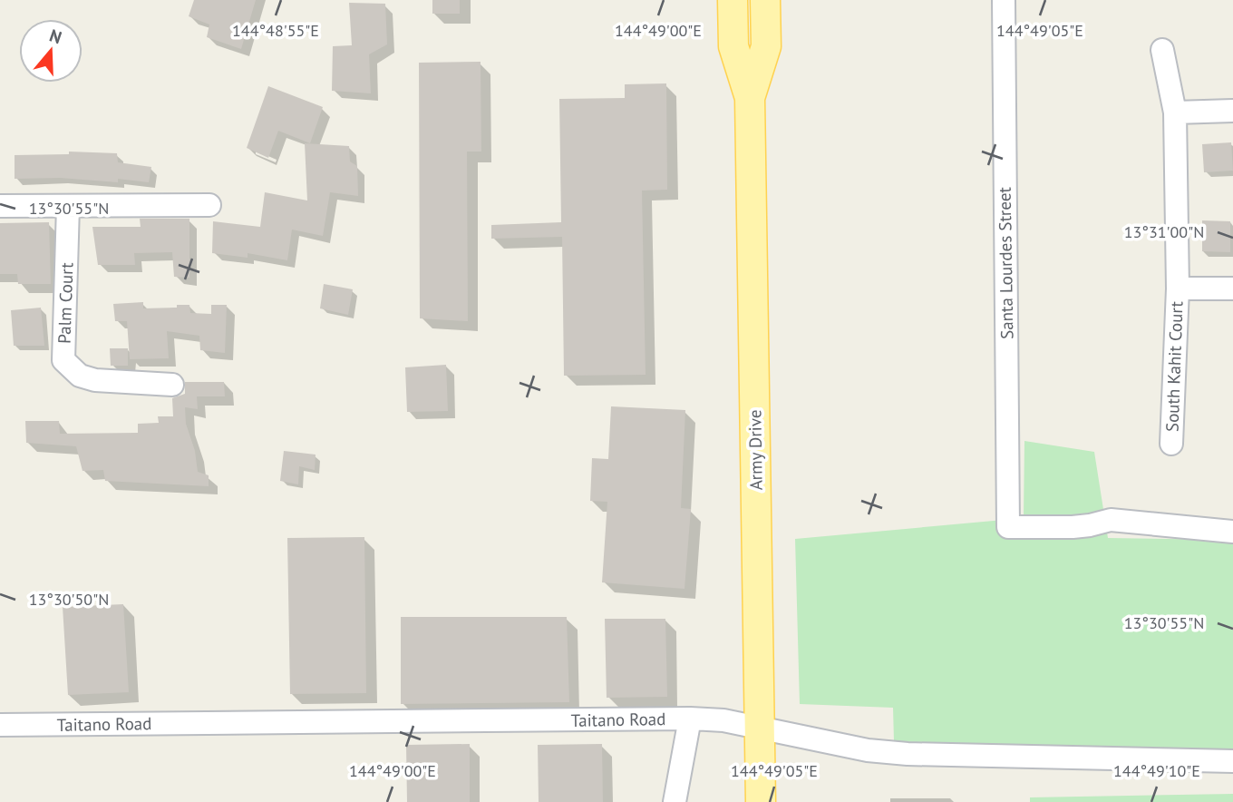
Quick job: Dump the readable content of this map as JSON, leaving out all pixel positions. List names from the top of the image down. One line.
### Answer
{"streets":{"main road":["Army Drive"],"street":["Santa Lourdes Street","Palm Court","South Kahit Court","Taitano Road"]},"crossings":[["Army Drive","Taitano Road"]],"north":"top","coordinates":["144°48'55\"E","144°49'00\"E","144°49'05\"E","13°30'55\"N","13°31'00\"N","13°30'50\"N","144°49'10\"E"]}
